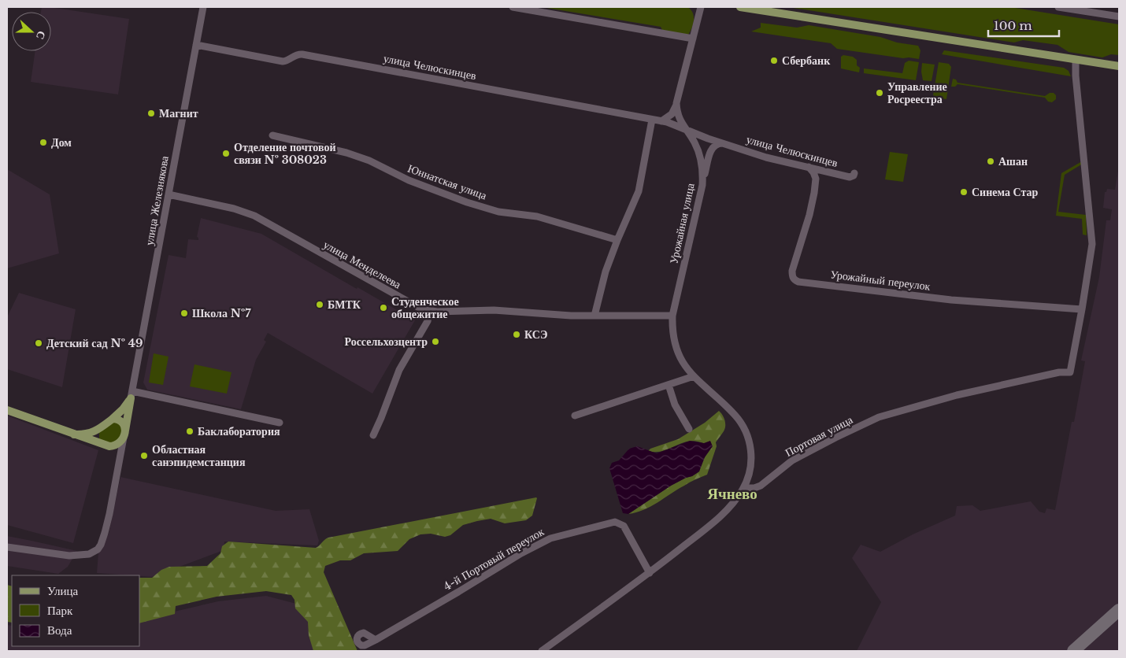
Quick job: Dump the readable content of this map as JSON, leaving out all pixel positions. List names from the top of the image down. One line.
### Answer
{"streets":{"main road":["улица Железнякова"],"street":["улица Челюскинцев","Юннатская улица","Урожайная улица","улица Менделеева","Урожайный переулок","Портовая улица","4-й Портовый переулок"]},"crossings":[["улица Челюскинцев","улица Железнякова"],["улица Челюскинцев","Урожайная улица"],["улица Челюскинцев","Урожайный переулок"],["улица Железнякова","улица Менделеева"],["Урожайная улица","улица Менделеева"],["Урожайная улица","Портовая улица"],["Урожайный переулок","Портовая улица"]],"districts":["Ячнево"],"places":["Сбербанк","Управление Росреестра","Магнит","Дом","Отделение почтовой связи № 308023","Ашан","Синема Стар","БМТК","Студенческое общежитие","Школа №7","КСЭ","Россельхозцентр","Детский сад № 49","Баклаборатория","Областная санэпидемстанция"],"legend":["Улица","Парк","Вода"],"scale_bar":"100 m","north":"right"}
